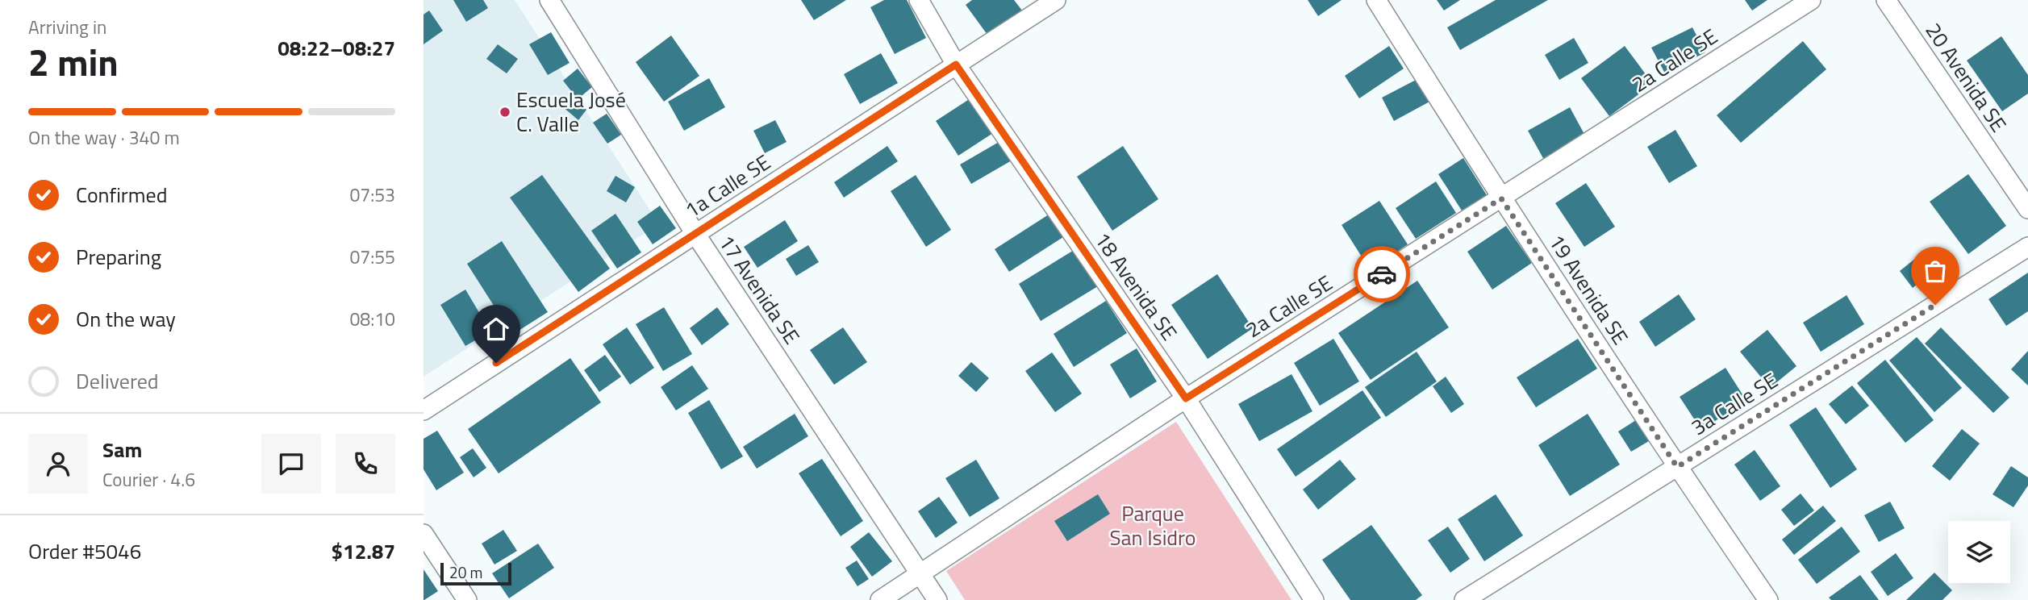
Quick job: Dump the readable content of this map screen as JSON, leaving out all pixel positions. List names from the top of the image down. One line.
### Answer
{"streets":{"street":["2a Calle SE","20 Avenida SE","1a Calle SE","18 Avenida SE","17 Avenida SE","19 Avenida SE","3a Calle SE"]},"crossings":[["2a Calle SE","18 Avenida SE"],["2a Calle SE","17 Avenida SE"],["2a Calle SE","19 Avenida SE"],["1a Calle SE","18 Avenida SE"],["1a Calle SE","17 Avenida SE"],["19 Avenida SE","3a Calle SE"]],"parks":["Parque San Isidro"],"places":["Escuela José C. Valle"],"scale_bar":"20 m","page":{"heading":["2 min","Arriving in","08:22–08:27"],"panel":["Sam","Courier · 4.6","Order #5046","$12.87"],"bar":"On the way · 340 m","list":[["Confirmed","07:53"],["Preparing","07:55"],["On the way","08:10"],"Delivered"],"scale":"20 m"}}
